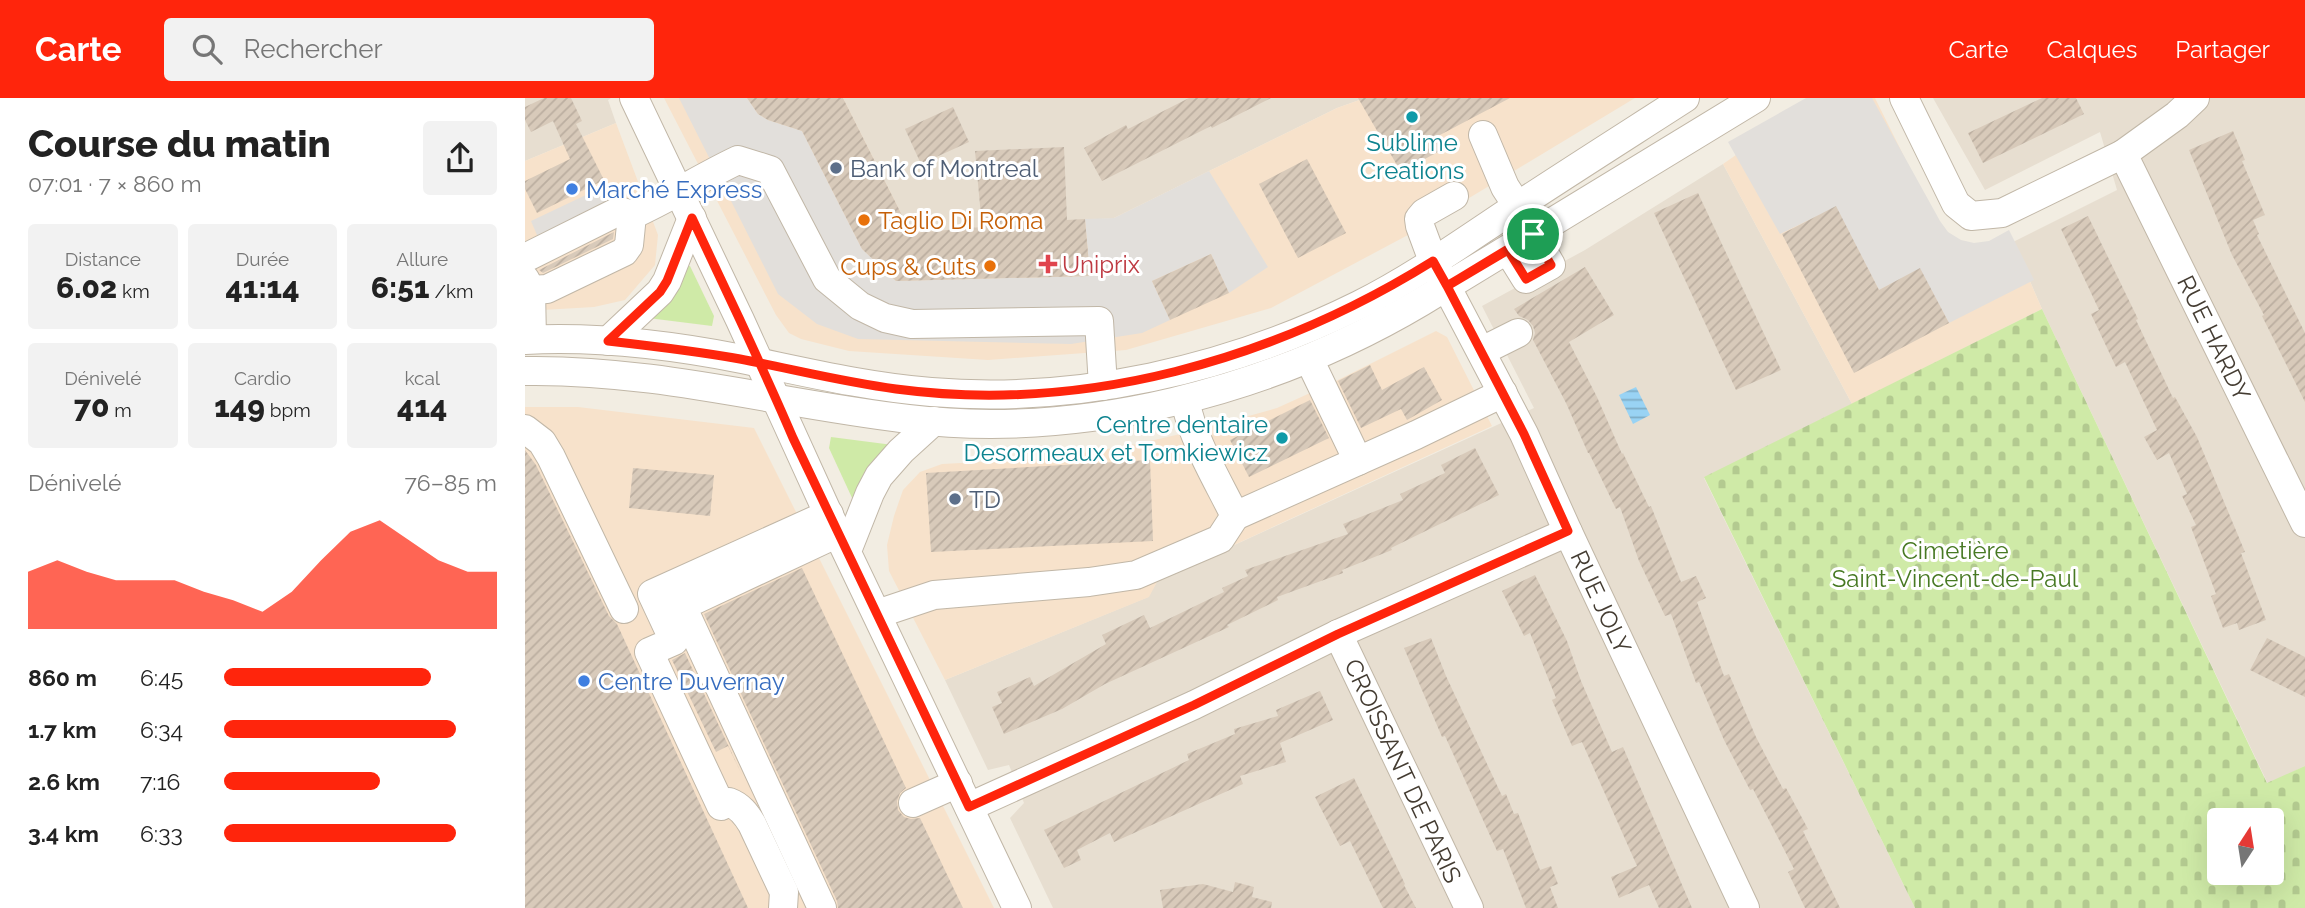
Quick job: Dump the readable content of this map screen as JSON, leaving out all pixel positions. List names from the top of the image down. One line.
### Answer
{"streets":{"street":["RUE HARDY","RUE JOLY","CROISSANT DE PARIS"]},"parks":["Cimetière Saint-Vincent-de-Paul"],"places":{"other":["Sublime Creations","Bank of Montreal","Marché Express","Taglio Di Roma","Cups & Cuts","Centre dentaire Desormeaux et Tomkiewicz","TD","Centre Duvernay"],"health":["Uniprix"]},"north":"top","page":{"header":"Carte","search":"Rechercher","nav":["Carte","Calques","Partager"],"heading":["Course du matin","07:01 · 7 × 860 m"],"stats":[["Distance","6.02 km"],["Durée","41:14"],["Allure","6:51 /km"],["Dénivelé","70 m"],["Cardio","149 bpm"],["kcal","414"]],"chart":["Dénivelé","76–85 m"],"list":[{"name":"860 m","note":"6:45"},{"name":"1.7 km","note":"6:34"},{"name":"2.6 km","note":"7:16"},{"name":"3.4 km","note":"6:33"}]}}
